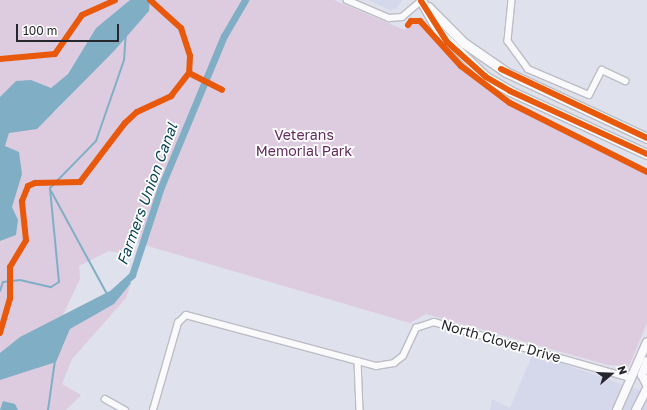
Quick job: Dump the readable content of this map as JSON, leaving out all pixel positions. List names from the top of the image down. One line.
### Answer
{"streets":{"street":["North Clover Drive"]},"water":["Farmers Union Canal"],"parks":["Veterans Memorial Park"],"scale_bar":"100 m","north":"right"}
